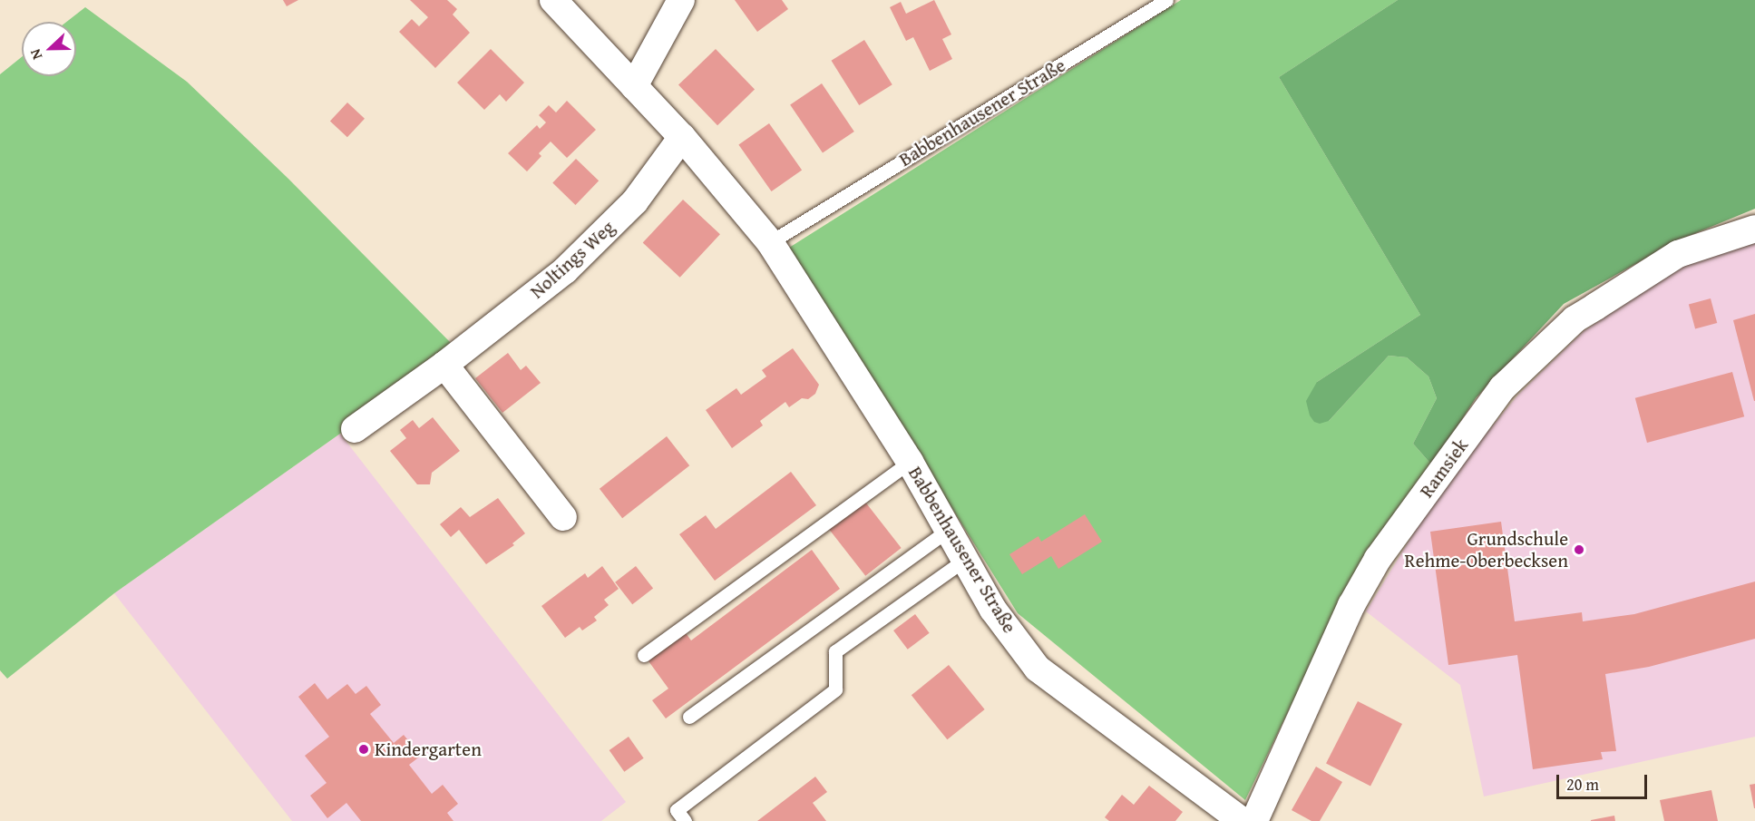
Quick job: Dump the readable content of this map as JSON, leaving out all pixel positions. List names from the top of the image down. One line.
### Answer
{"streets":{"street":["Babbenhausener Straße","Noltings Weg","Ramsiek"]},"crossings":[["Babbenhausener Straße","Noltings Weg"]],"places":["Grundschule Rehme-Oberbecksen","Kindergarten"],"scale_bar":"20 m","north":"left"}
